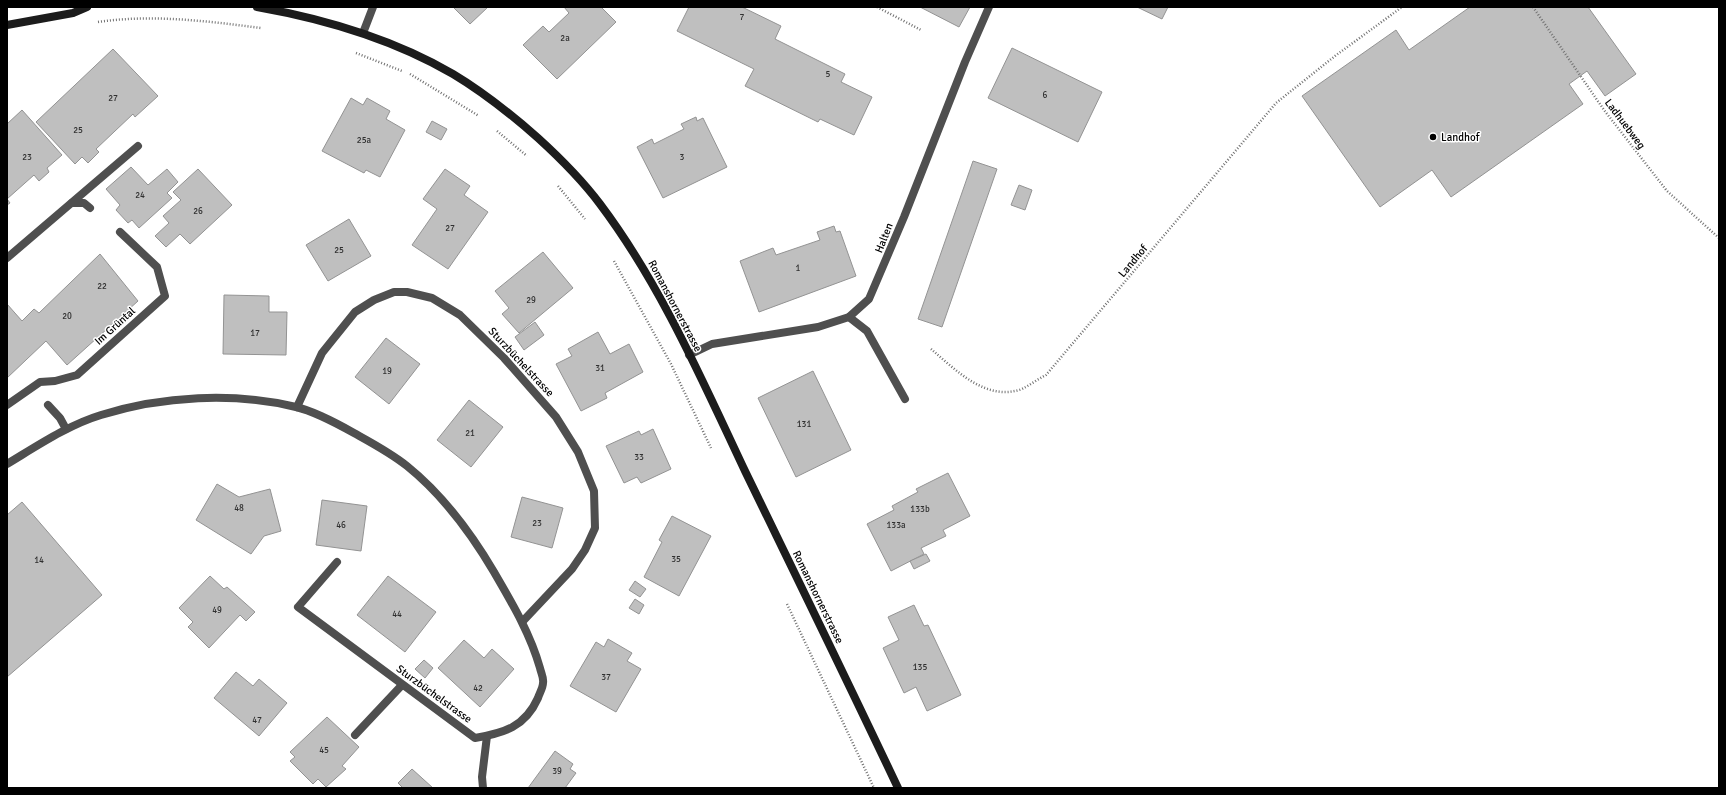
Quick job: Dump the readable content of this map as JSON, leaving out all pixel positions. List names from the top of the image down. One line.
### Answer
{"streets":{"main road":["Romanshornerstrasse"],"street":["Halten","Im Grüntal","Sturzbüchelstrasse"],"path":["Ladhuebweg","Landhof"]},"crossings":[["Halten","Romanshornerstrasse"]],"places":["Landhof"],"house_numbers":["7","2a","5","6","27","25","25a","23","3","24","26","27","25","1","22","29","20","17","31","19","131","21","33","48","133b","23","46","133a","35","14","49","44","135","37","42","47","45","39"]}
